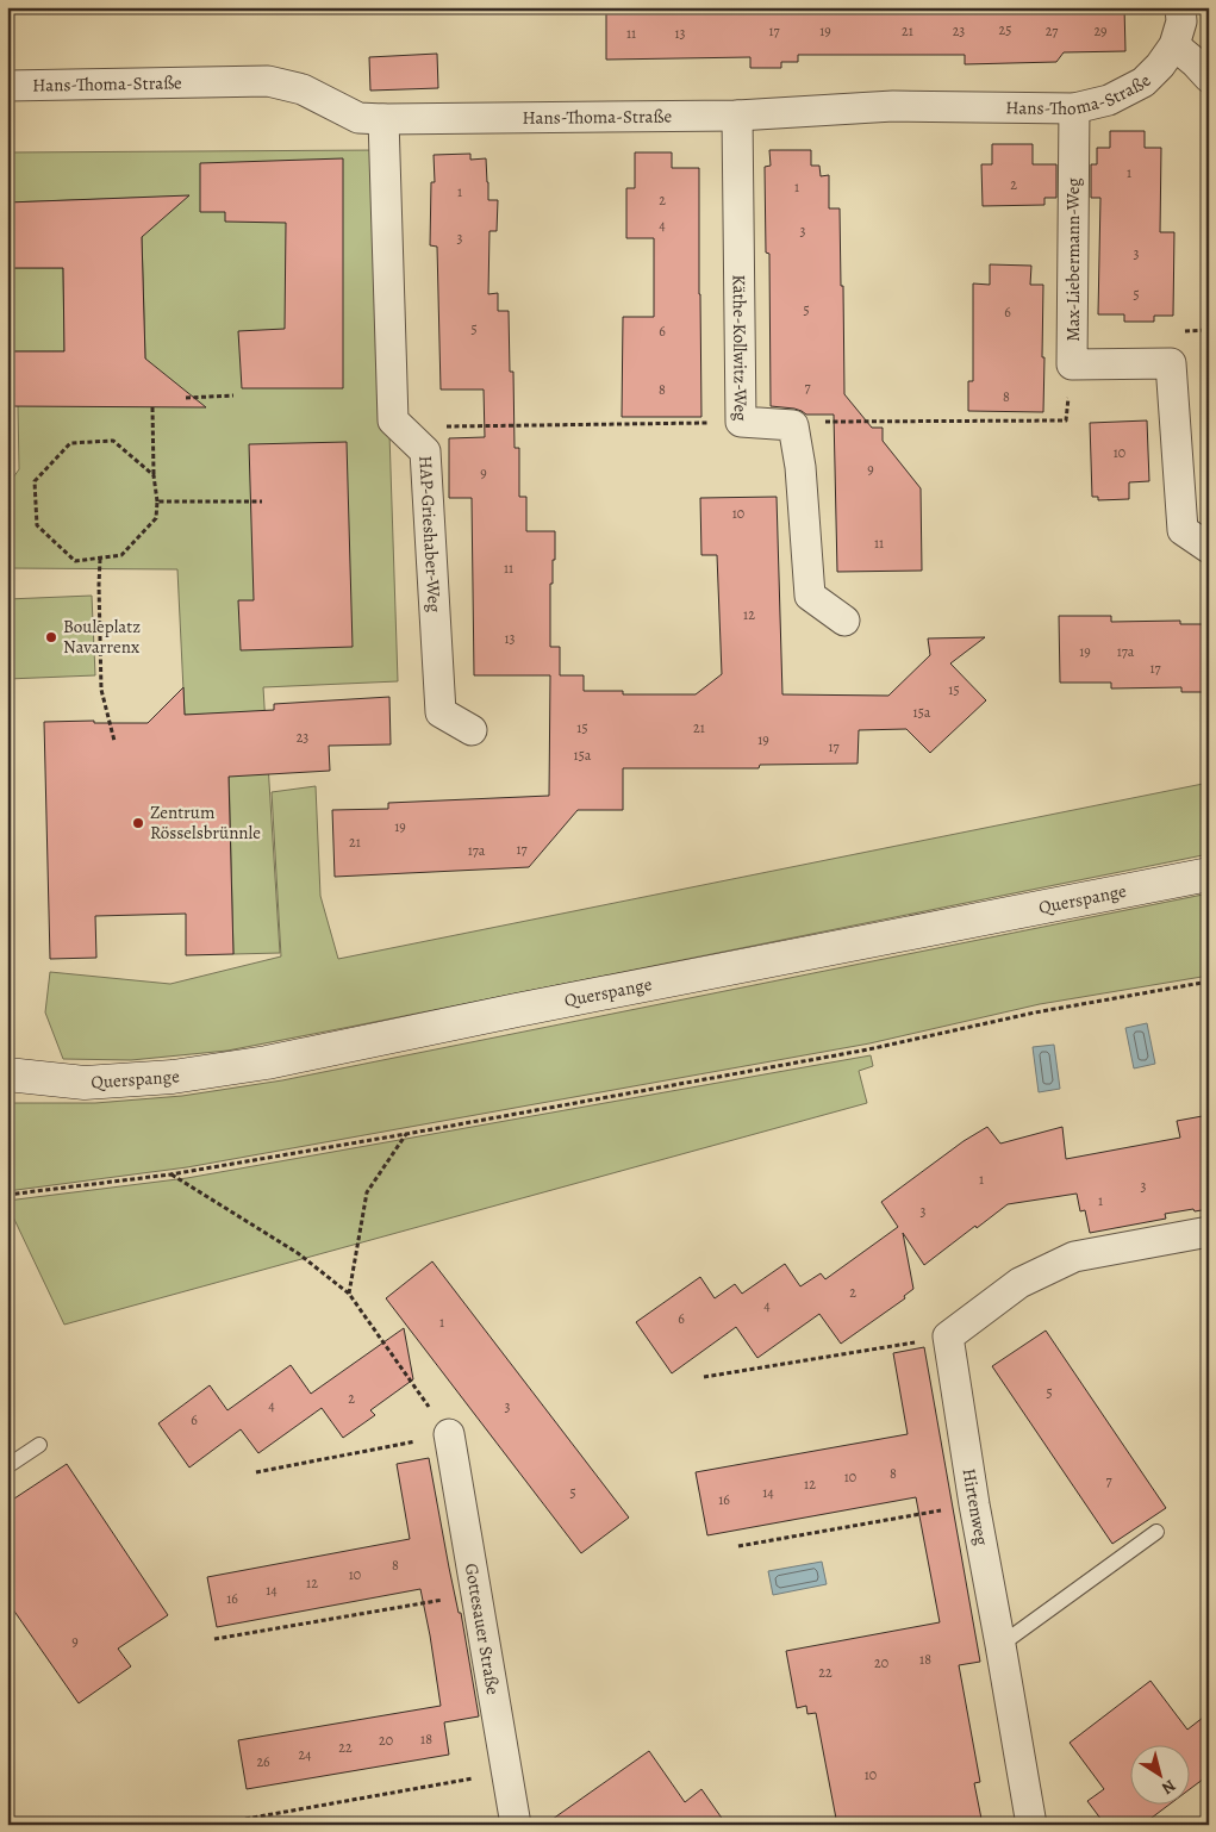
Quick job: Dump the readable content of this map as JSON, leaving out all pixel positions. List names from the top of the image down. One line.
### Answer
{"streets":{"main road":["Querspange"],"street":["Hans-Thoma-Straße","Max-Liebermann-Weg","Käthe-Kollwitz-Weg","HAP-Grieshaber-Weg","Hirtenweg","Gottesauer Straße"]},"crossings":[["Hans-Thoma-Straße","Max-Liebermann-Weg"],["Hans-Thoma-Straße","Käthe-Kollwitz-Weg"],["Hans-Thoma-Straße","HAP-Grieshaber-Weg"]],"places":["Bouleplatz Navarrenx","Zentrum Rösselsbrünnle"],"house_numbers":["25","17","19","21","23","27","29","11","13","1","2","1","1","2","4","3","3","3","5","5","6","5","6","7","8","8","10","9","9","10","11","11","12","13","19","17a","17","15","15a","15","21","23","19","17","15a","19","21","17","17a","1","3","1","3","2","4","6","1","5","2","4","3","6","8","10","7","12","5","14","16","8","10","12","14","16","9","18","20","22","18","20","22","24","26","10"],"north":"bottom right"}
